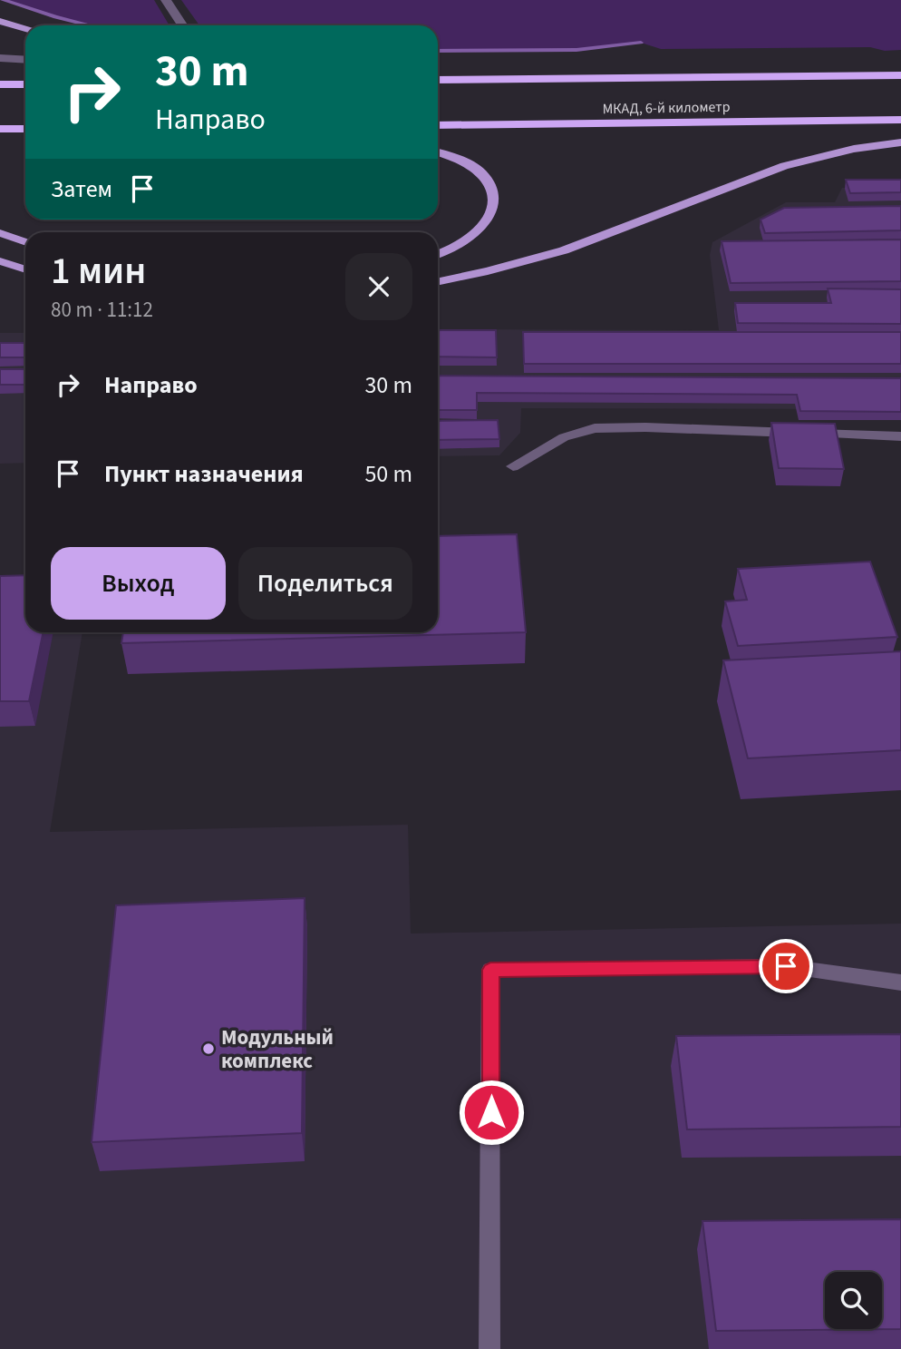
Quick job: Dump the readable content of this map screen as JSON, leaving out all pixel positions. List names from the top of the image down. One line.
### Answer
{"streets":{"highway":["МКАД, 6-й километр"]},"places":["Модульный комплекс"],"page":{"turn":["30 m","Направо"],"then":"Затем","heading":["1 мин","80 m · 11:12"],"list":[{"name":"Направо","value":"30 m"},{"name":"Пункт назначения","value":"50 m"}],"buttons":["Выход","Поделиться"]}}
